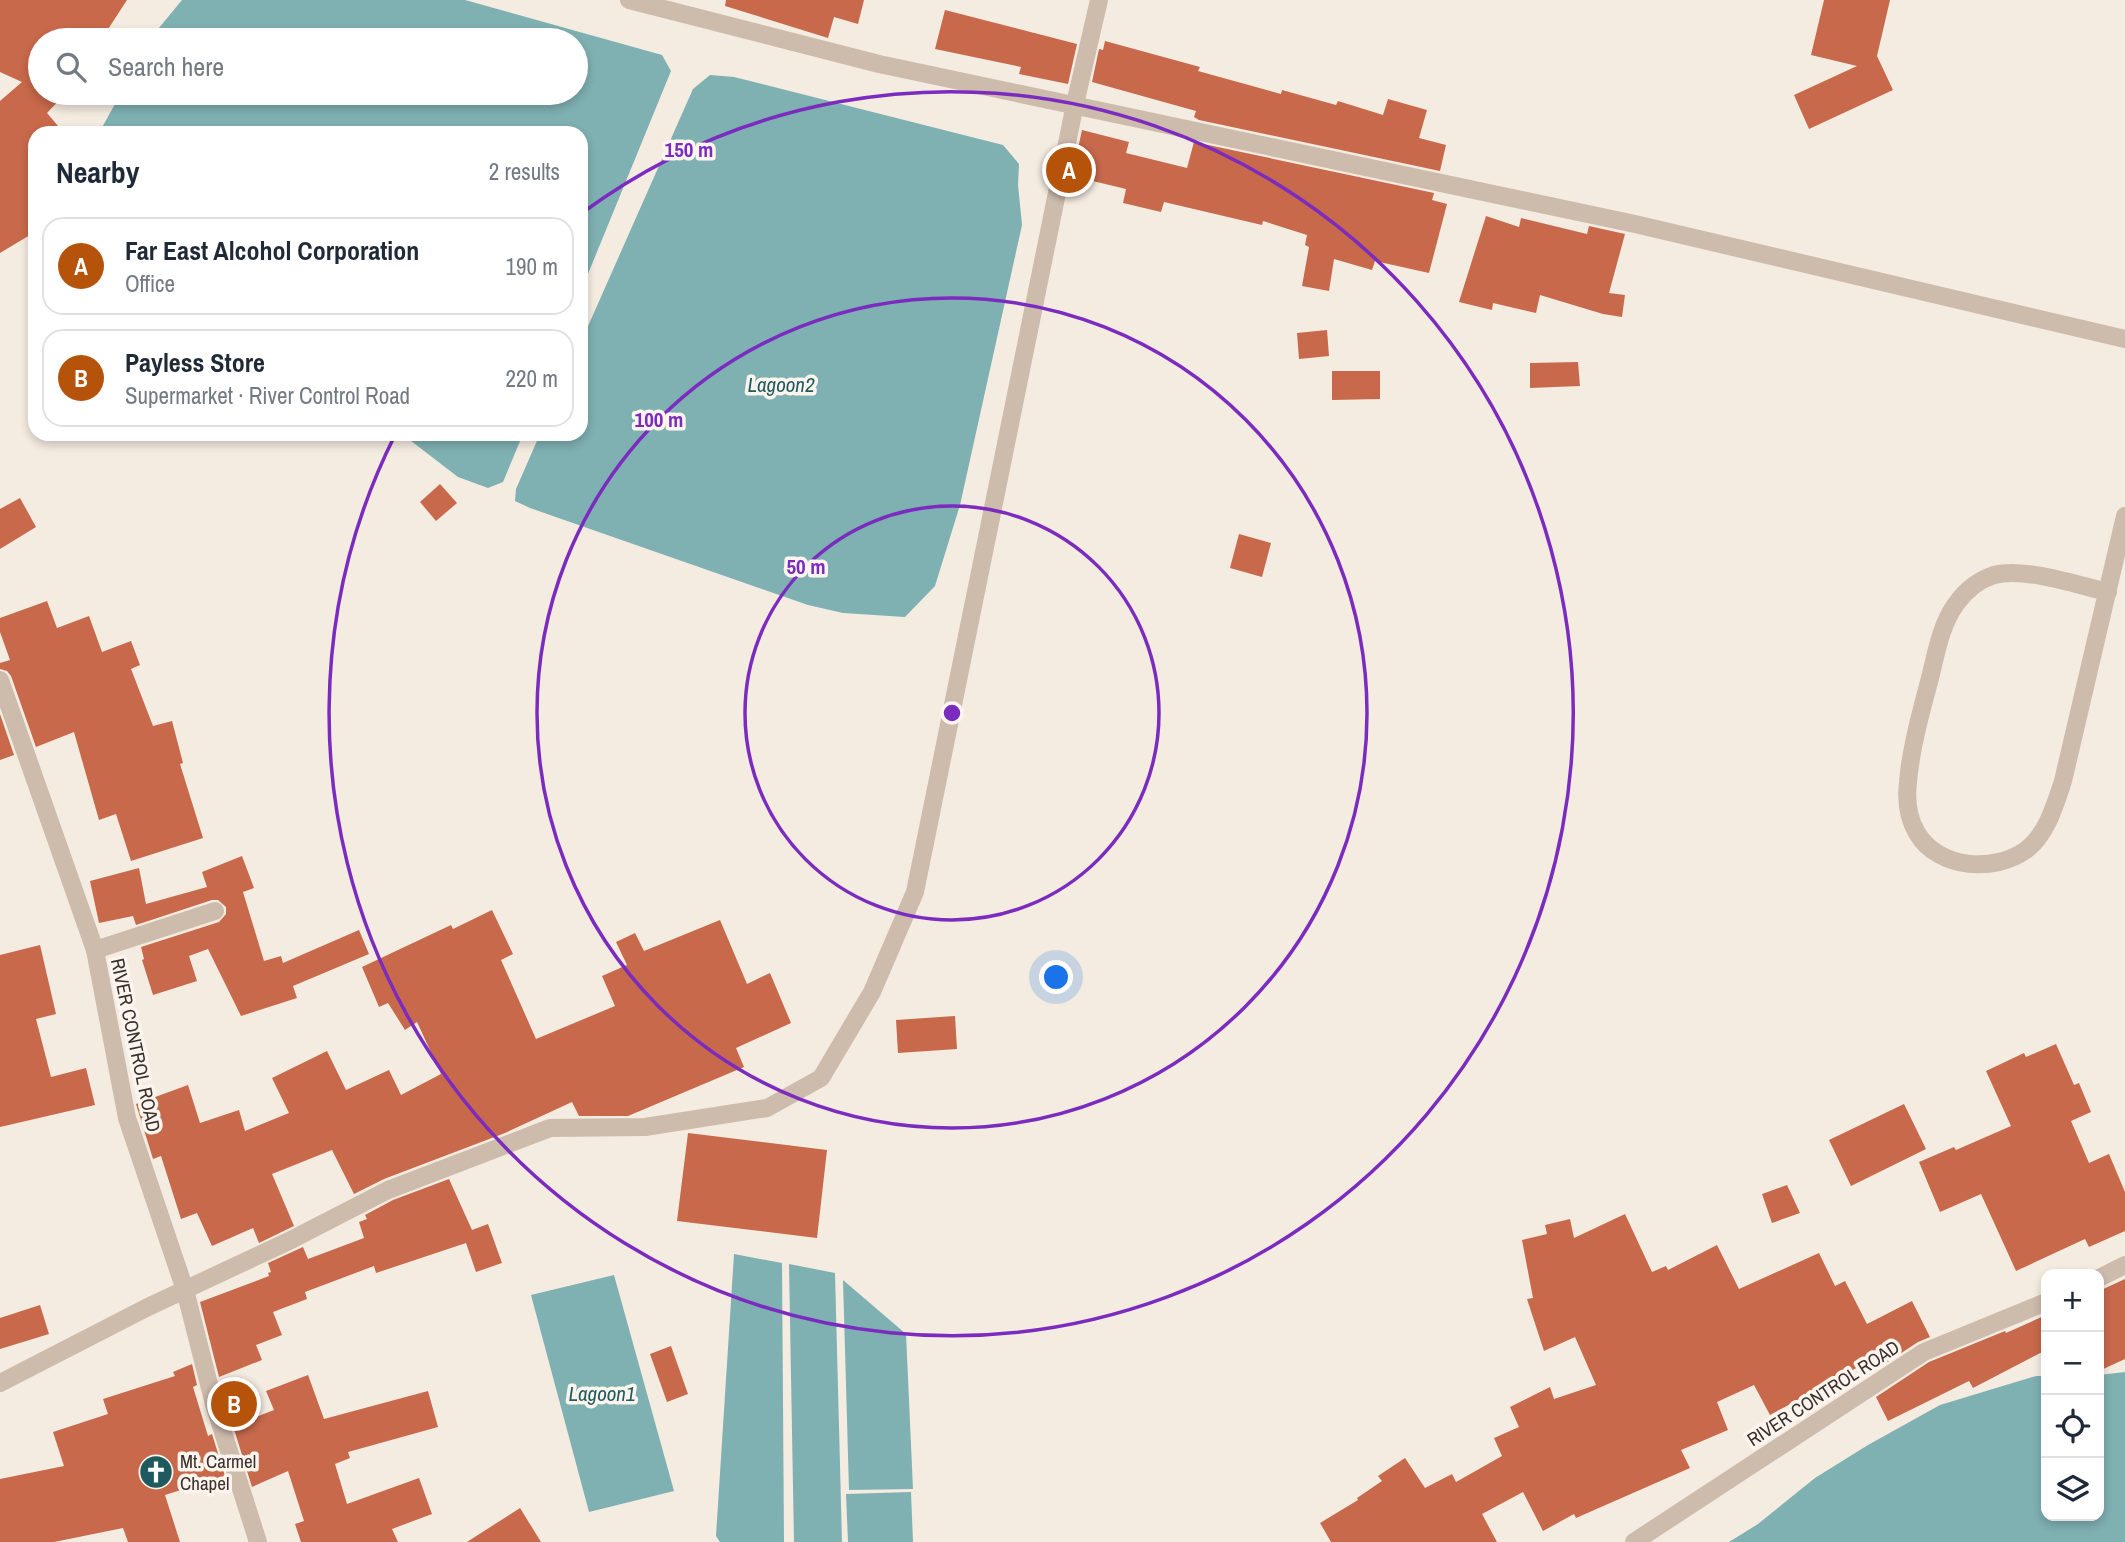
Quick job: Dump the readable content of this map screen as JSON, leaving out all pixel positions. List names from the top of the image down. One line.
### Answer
{"streets":{"street":["RIVER CONTROL ROAD"]},"water":["Lagoon2","Lagoon1"],"places":{"church":["Mt. Carmel Chapel"]},"page":{"search":"Search here","heading":["Nearby","2 results"],"pins":["A","B"],"list":[{"mark":"A","name":"Far East Alcohol Corporation","note":"Office","value":"190 m"},{"mark":"B","name":"Payless Store","note":"Supermarket · River Control Road","value":"220 m"}],"map_buttons":["+","−"]},"rings":["150 m","100 m","50 m"]}
